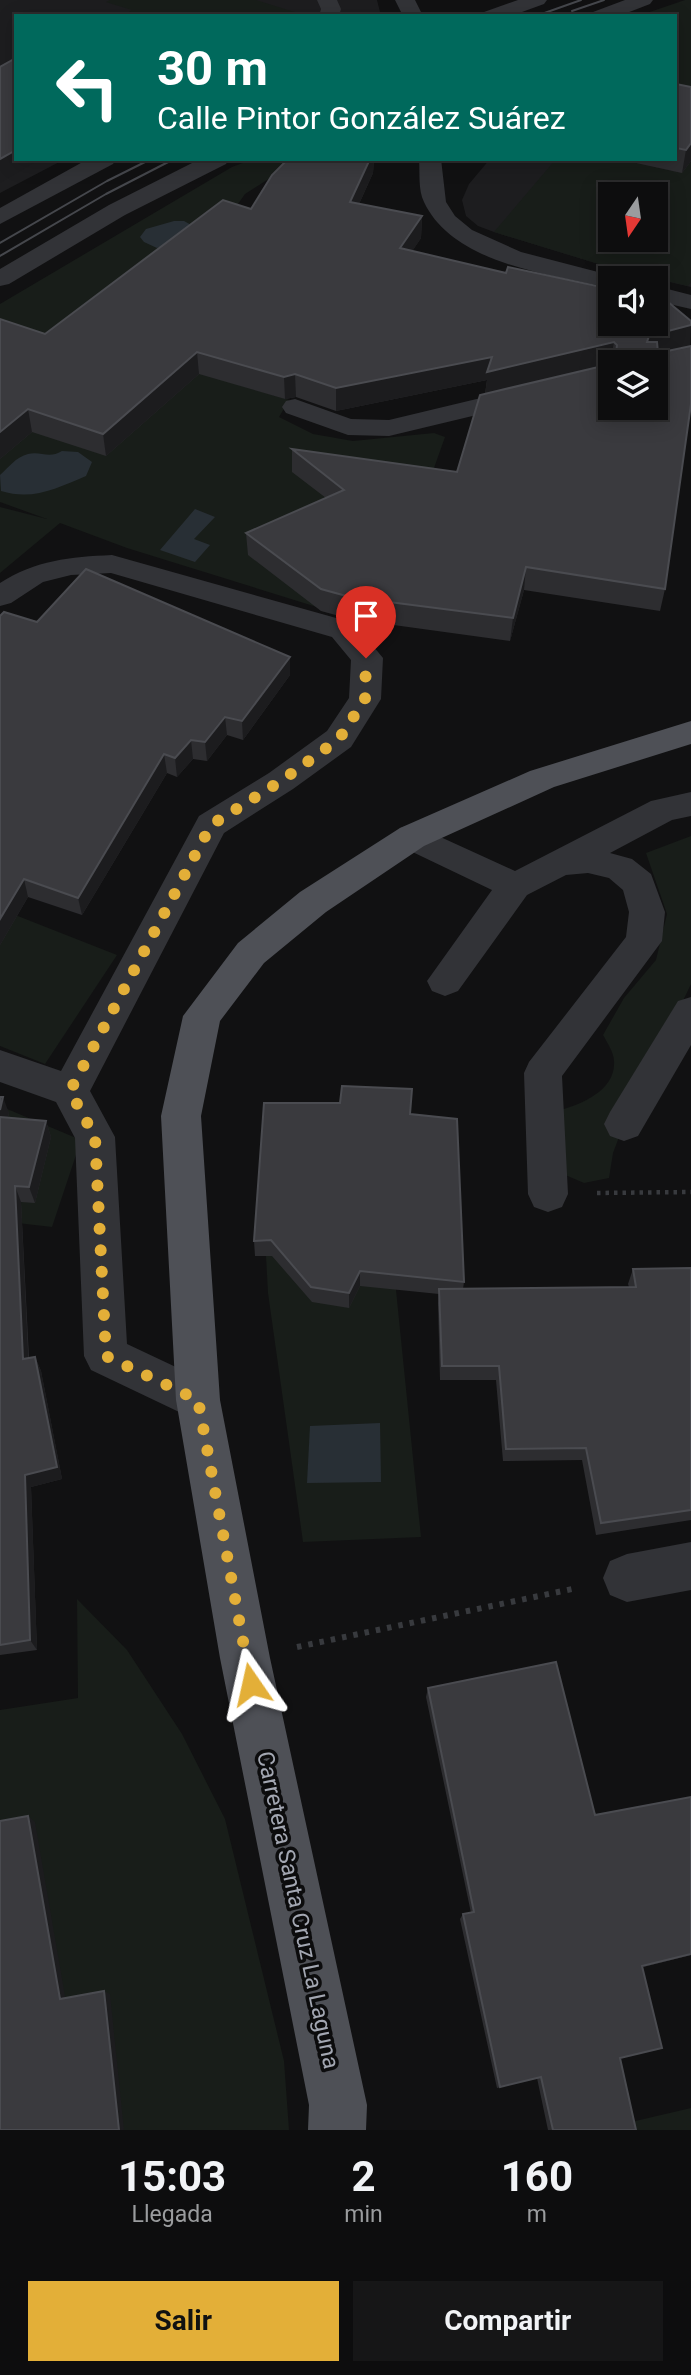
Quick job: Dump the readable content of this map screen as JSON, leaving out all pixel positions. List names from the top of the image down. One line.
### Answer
{"streets":{"main road":["Carretera Santa Cruz La Laguna"]},"north":"bottom","page":{"turn":["30 m","Calle Pintor González Suárez"],"eta":["15:03","Llegada","2","min","160","m"],"buttons":["Salir","Compartir"]}}
